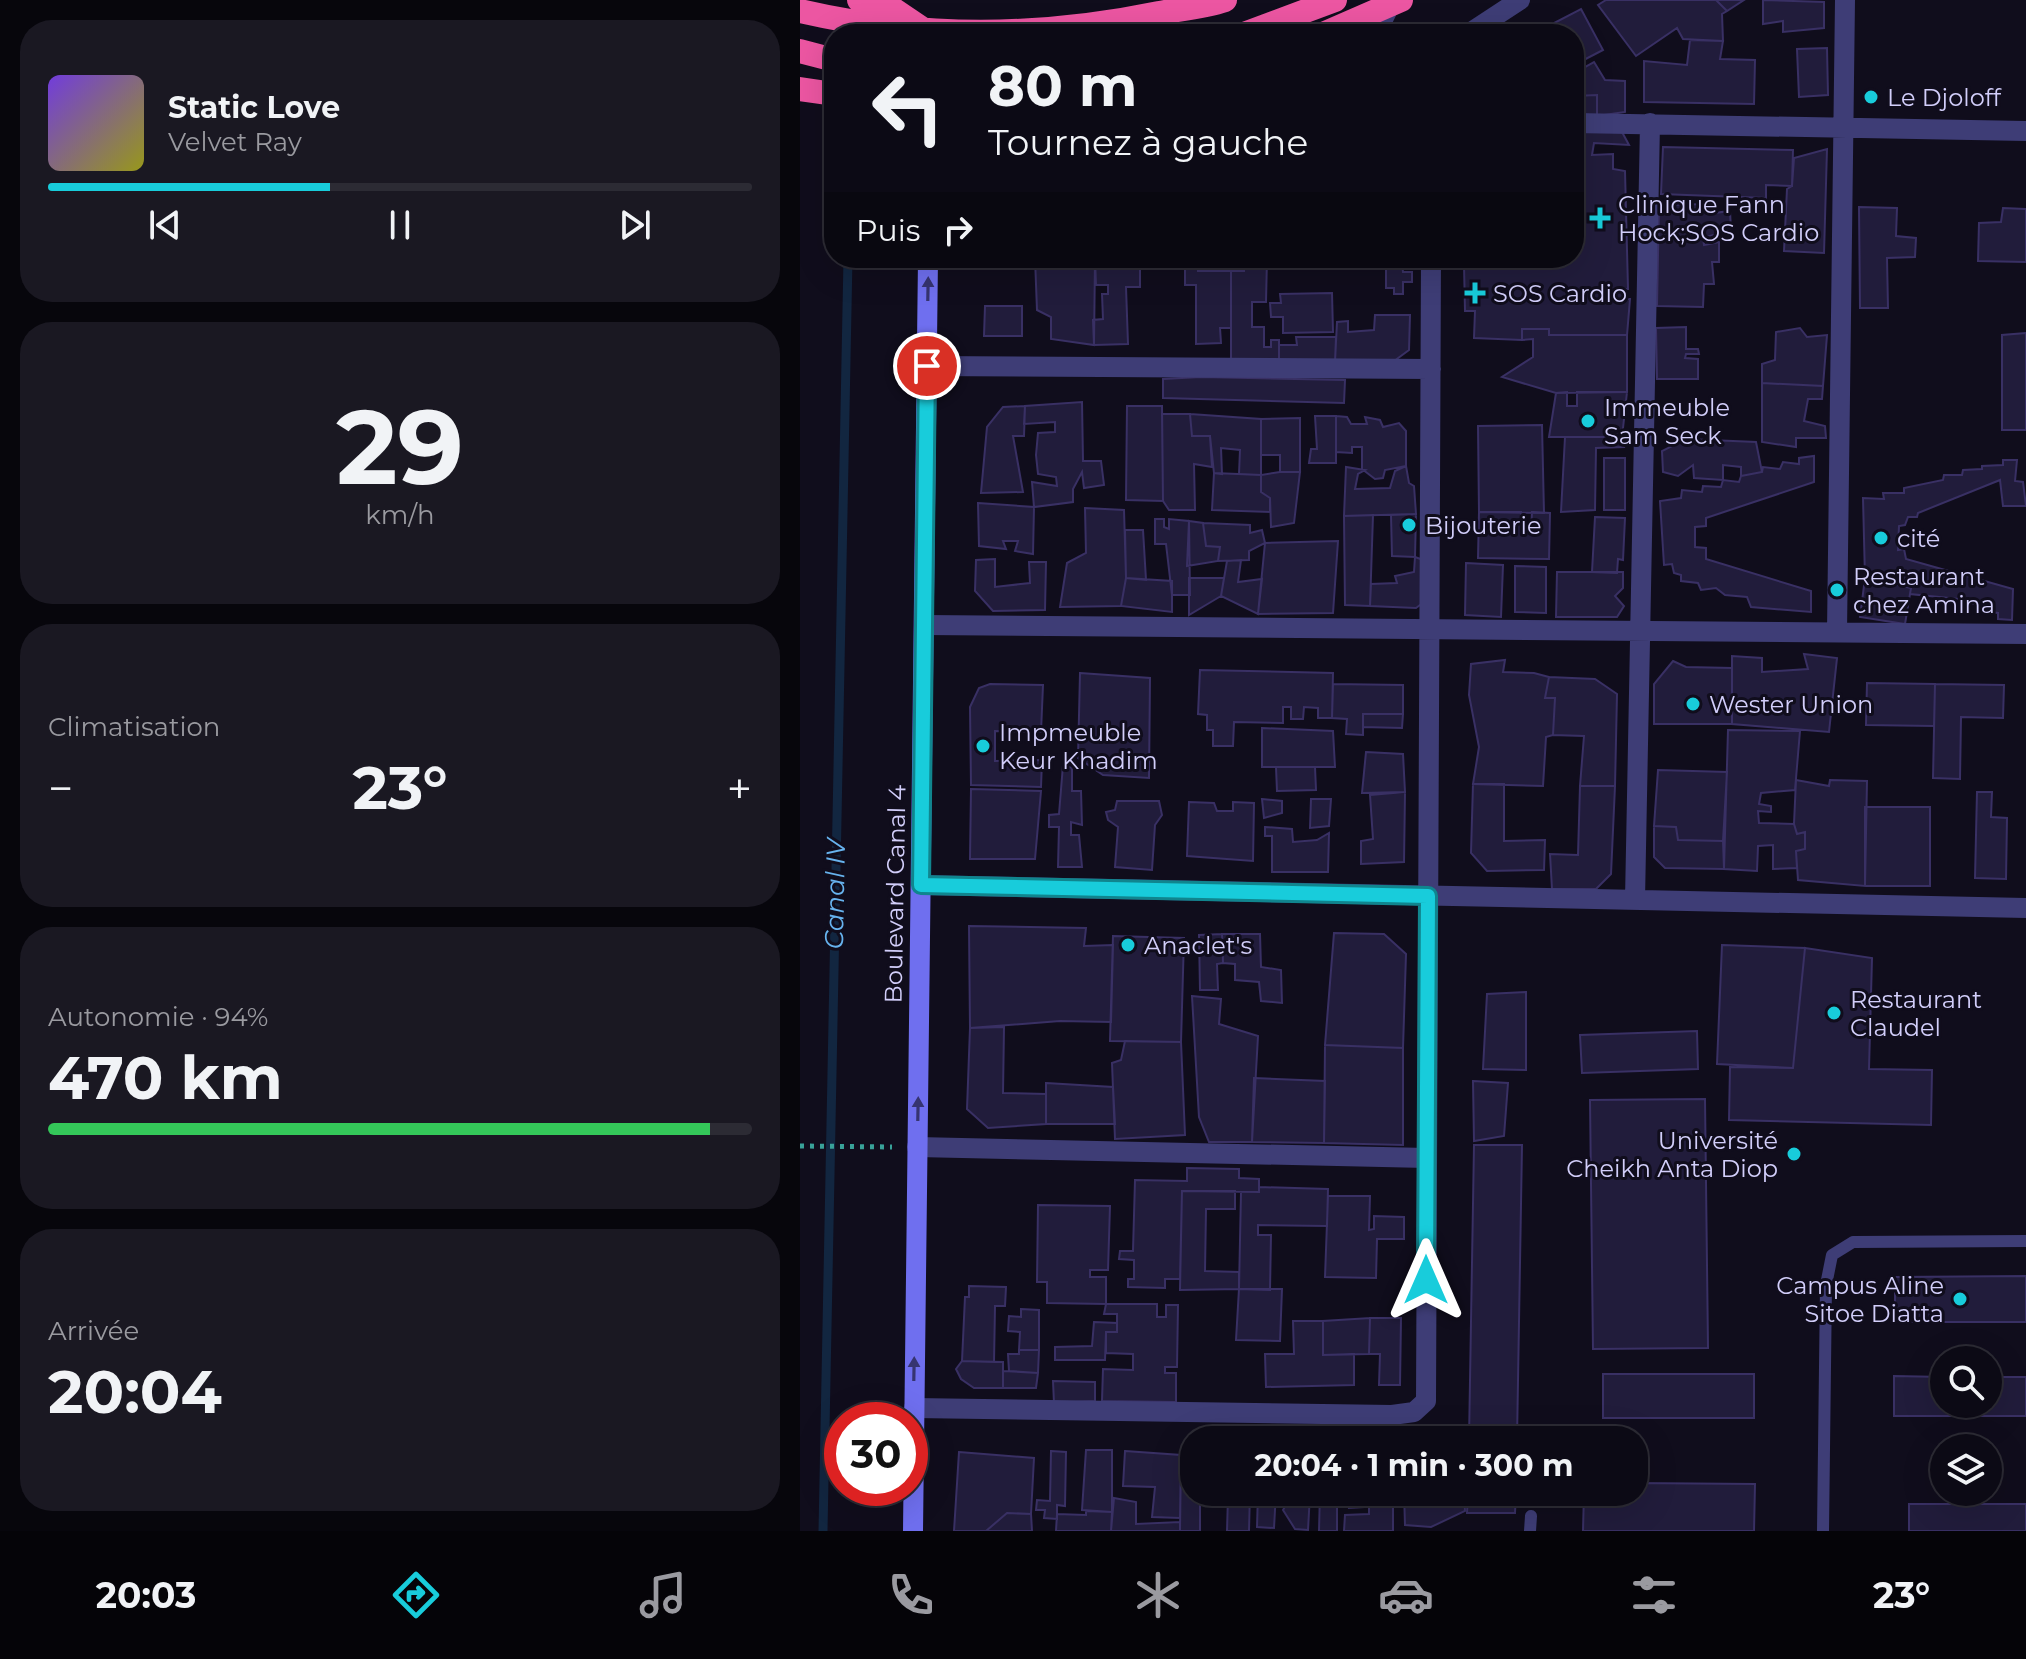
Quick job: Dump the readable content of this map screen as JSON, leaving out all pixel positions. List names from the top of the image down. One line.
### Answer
{"streets":{"main road":["Boulevard Canal 4"]},"one_way":["Boulevard Canal 4"],"water":["Canal IV"],"places":{"other":["Le Djoloff","Immeuble Sam Seck","Bijouterie","cité","Restaurant chez Amina","Wester Union","Impmeuble Keur Khadim","Anaclet's","Restaurant Claudel","Université Cheikh Anta Diop","Campus Aline Sitoe Diatta"],"health":["Clinique Fann Hock;SOS Cardio","SOS Cardio"]},"page":{"turn":["80 m","Tournez à gauche"],"song":["Static Love","Velvet Ray"],"then":"Puis","tile":[["29","km/h"],"Climatisation",["Autonomie · 94%","470 km"],["Arrivée","20:04"]],"heat":["−","23°","+"],"limit":"30","trip":"20:04 · 1 min · 300 m","tabs":["20:03","23°"]}}
